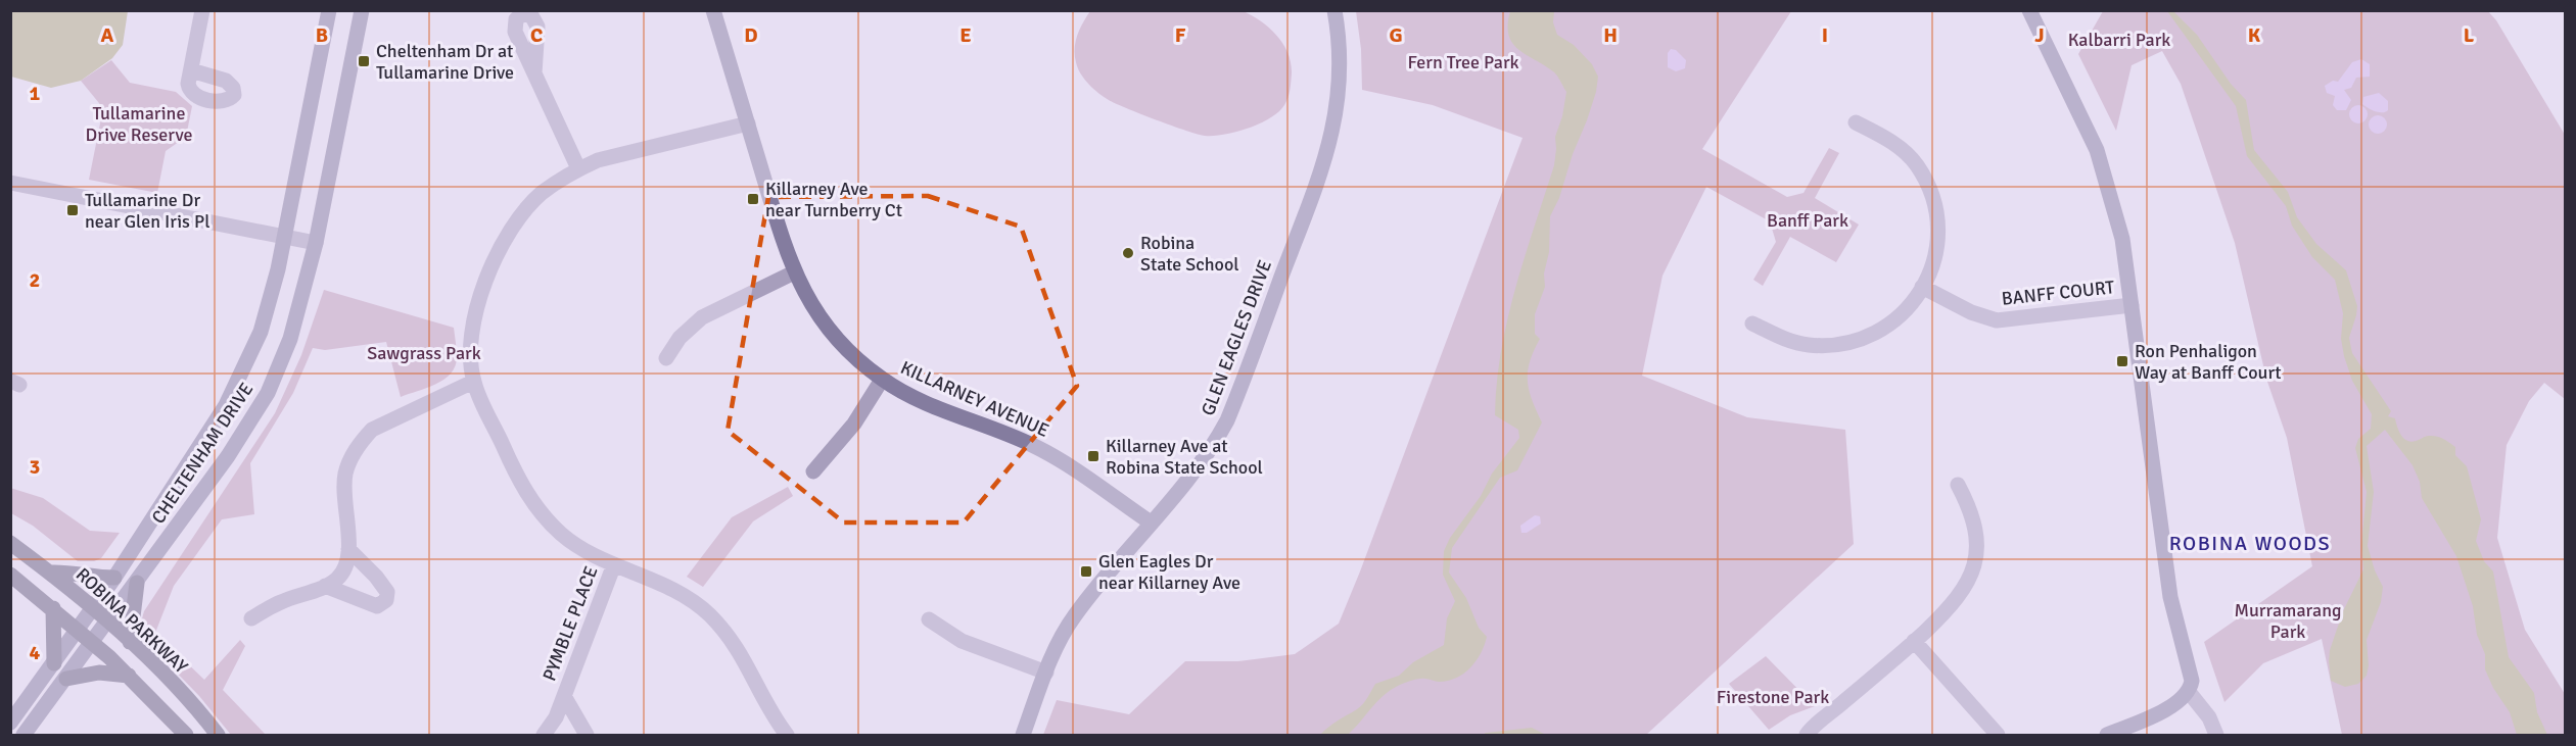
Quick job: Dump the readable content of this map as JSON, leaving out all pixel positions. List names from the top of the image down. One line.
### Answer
{"streets":{"main road":["ROBINA PARKWAY"],"street":["BANFF COURT","GLEN EAGLES DRIVE","KILLARNEY AVENUE","CHELTENHAM DRIVE","PYMBLE PLACE"]},"crossings":[["GLEN EAGLES DRIVE","KILLARNEY AVENUE"],["CHELTENHAM DRIVE","ROBINA PARKWAY"]],"districts":["ROBINA WOODS"],"parks":["Kalbarri Park","Fern Tree Park","Tullamarine Drive Reserve","Banff Park","Sawgrass Park","Murramarang Park","Firestone Park"],"places":{"transit":["Cheltenham Dr at Tullamarine Drive","Killarney Ave near Turnberry Ct","Tullamarine Dr near Glen Iris Pl","Ron Penhaligon Way at Banff Court","Killarney Ave at Robina State School","Glen Eagles Dr near Killarney Ave"],"other":["Robina State School"]},"grid":{"columns":["A","B","C","D","E","F","G","H","I","J","K","L"],"rows":["1","2","3","4"]}}
